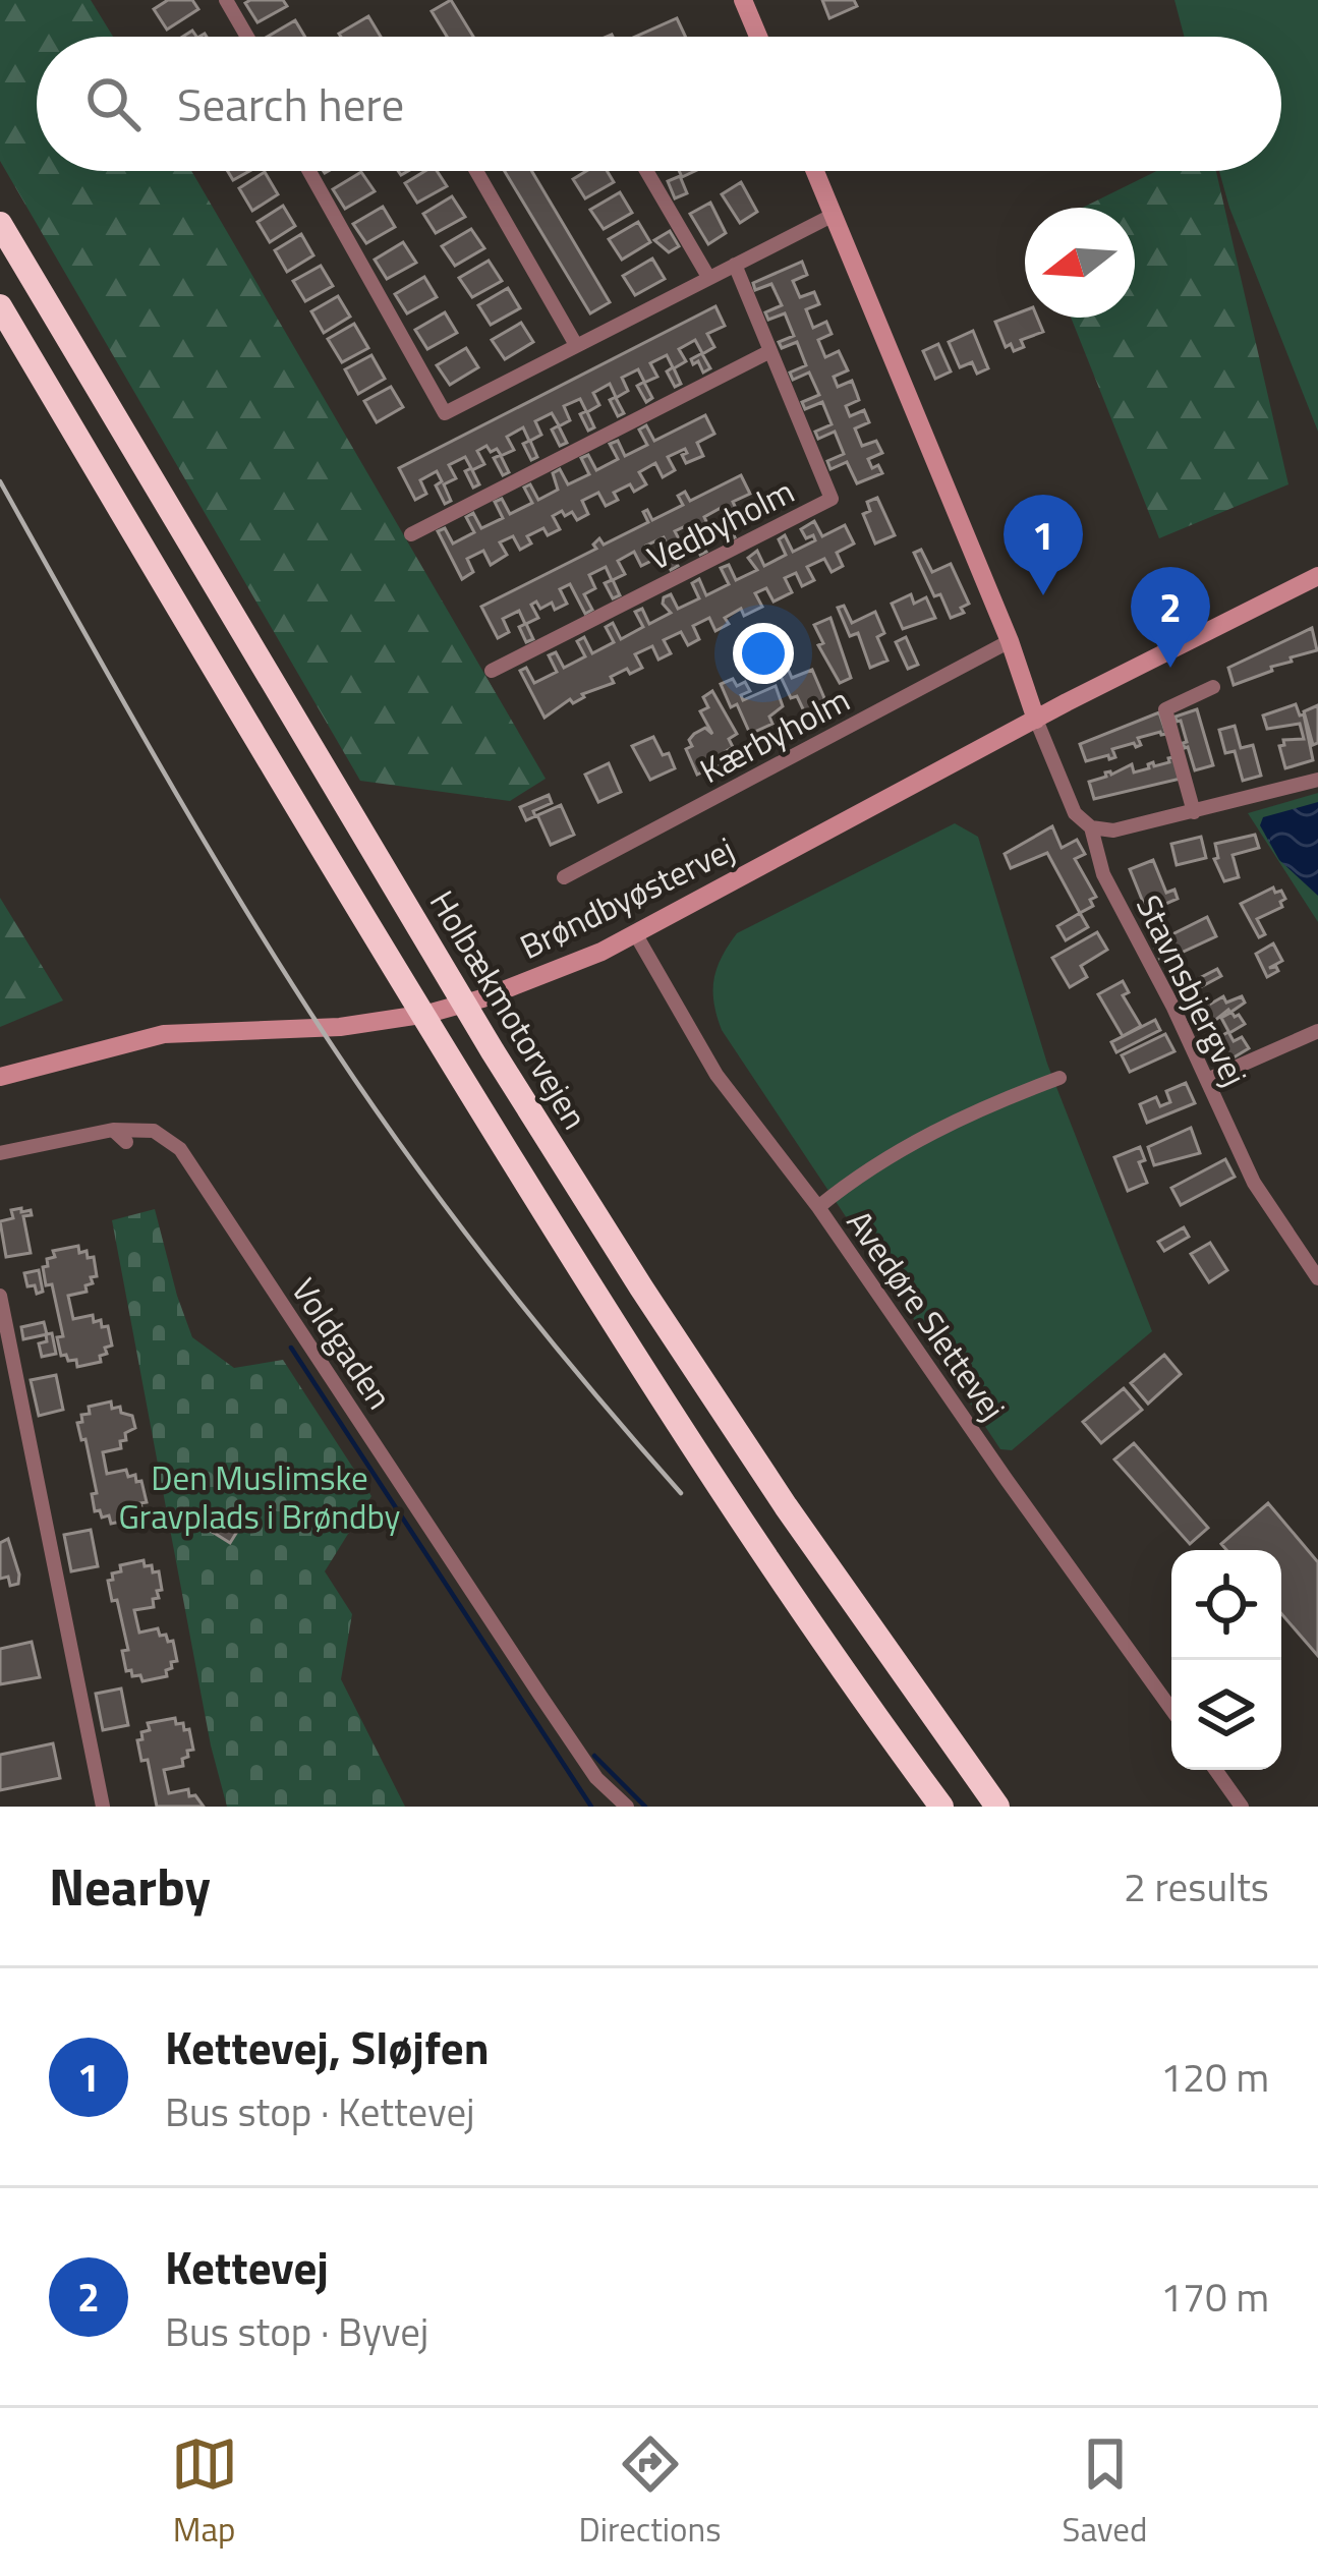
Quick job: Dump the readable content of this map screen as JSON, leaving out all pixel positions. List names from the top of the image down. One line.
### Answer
{"streets":{"highway":["Holbækmotorvejen"],"street":["Vedbyholm","Kærbyholm","Brøndbyøstervej","Stavnsbjergvej","Avedøre Slettevej","Voldgaden"]},"crossings":[["Brøndbyøstervej","Stavnsbjergvej"],["Brøndbyøstervej","Avedøre Slettevej"]],"parks":["Den Muslimske Gravplads i Brøndby"],"north":"left","page":{"search":"Search here","pins":["1","2"],"heading":["Nearby","2 results"],"list":[{"mark":"1","name":"Kettevej, Sløjfen","note":"Bus stop · Kettevej","value":"120 m"},{"mark":"2","name":"Kettevej","note":"Bus stop · Byvej","value":"170 m"}],"nav":["Map","Directions","Saved"]}}
